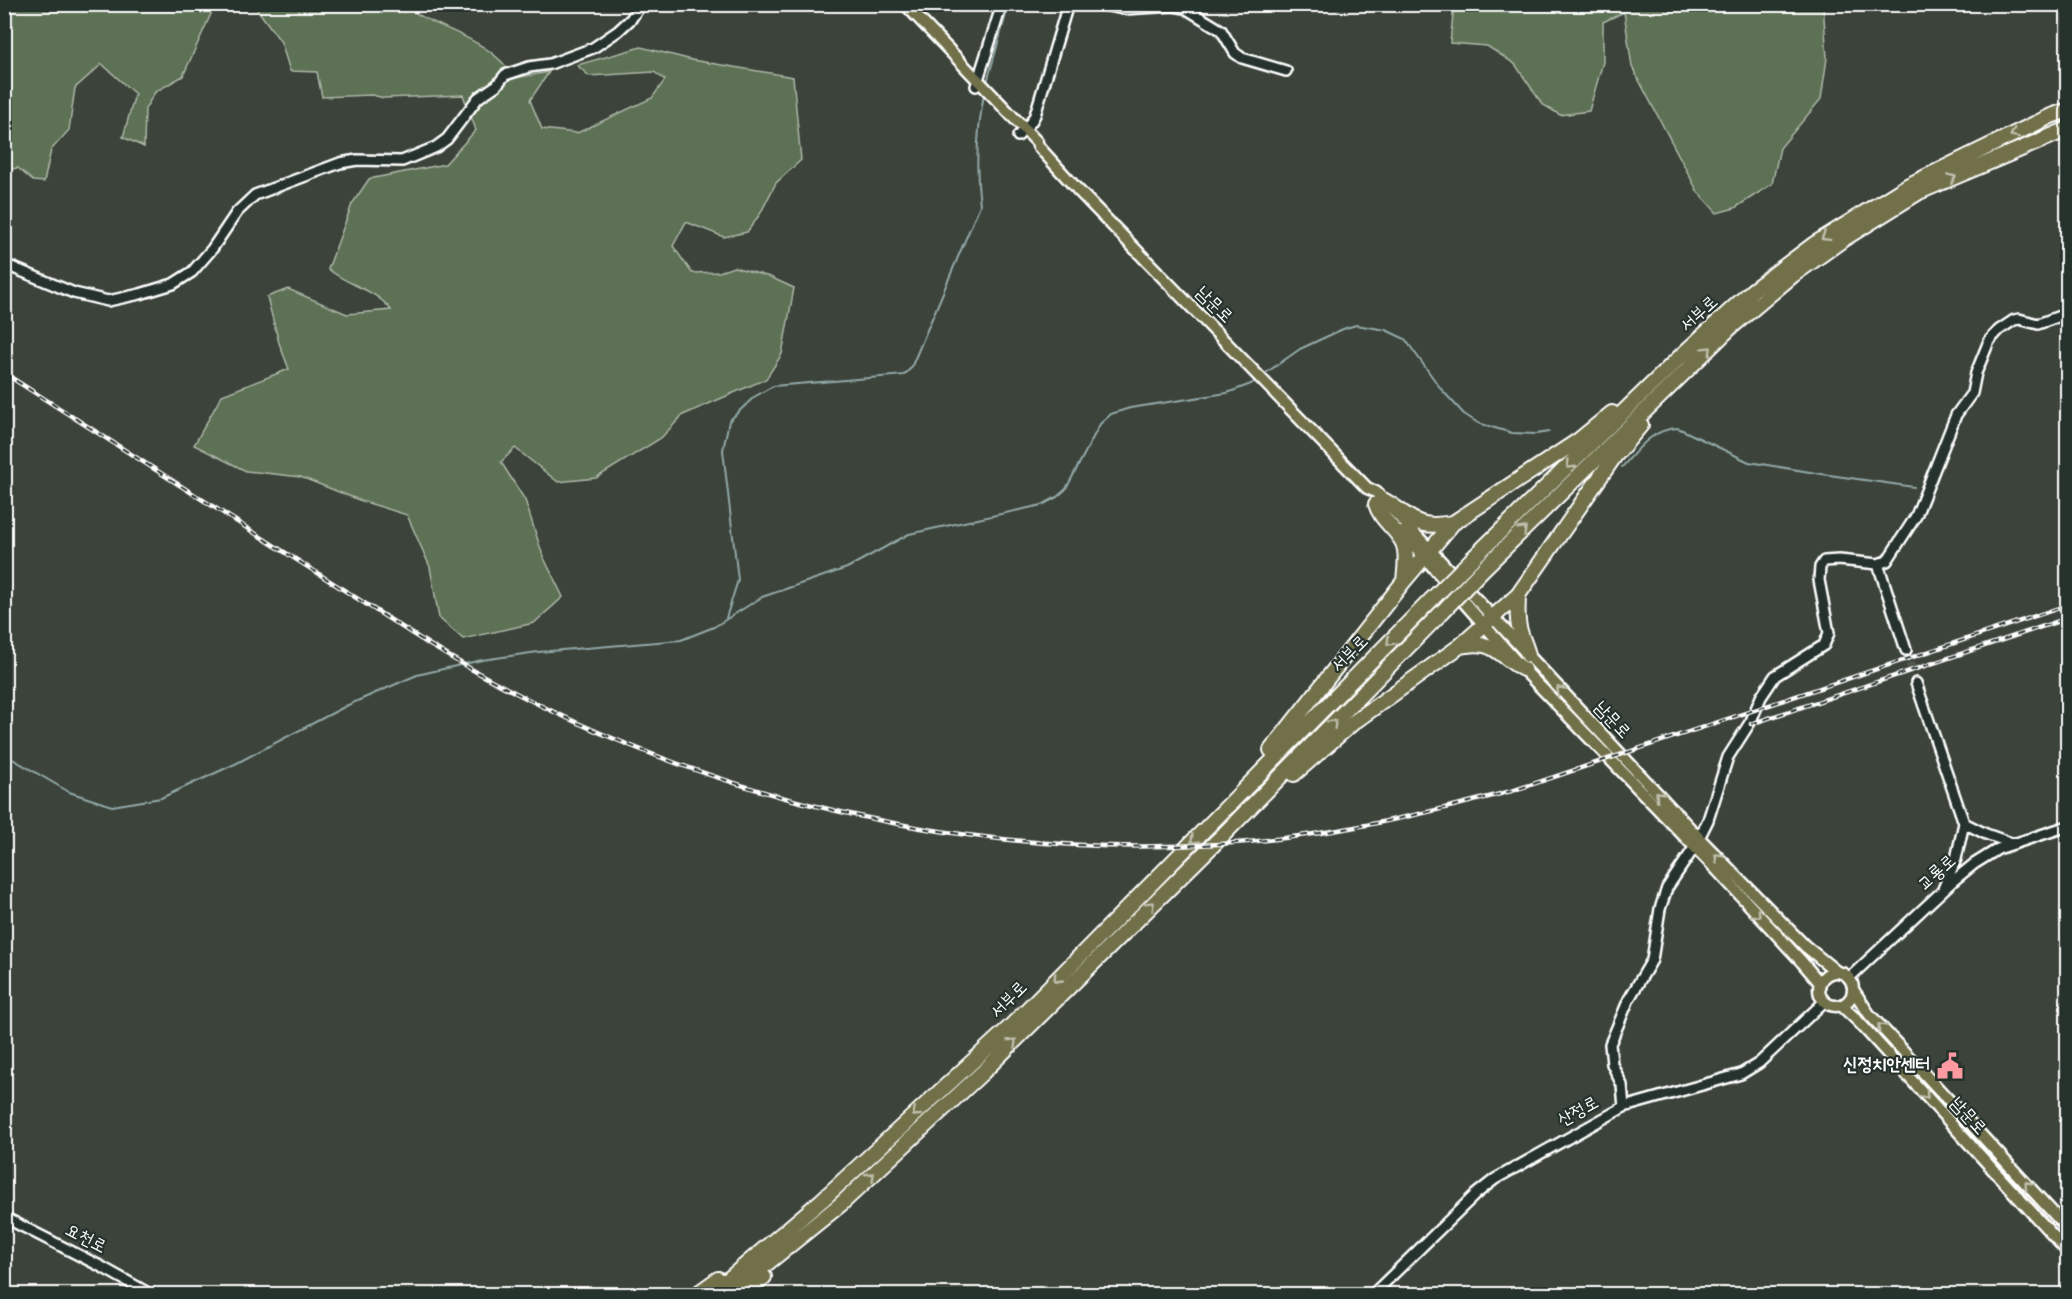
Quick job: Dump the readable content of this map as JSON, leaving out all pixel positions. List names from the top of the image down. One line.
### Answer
{"streets":{"highway":["서부로"],"main road":["남문로"],"street":["교룡로","산정로","요천로"]},"crossings":[["남문로","교룡로"],["남문로","산정로"],["교룡로","산정로"]],"places":{"public building":["신정치안센터"]}}
